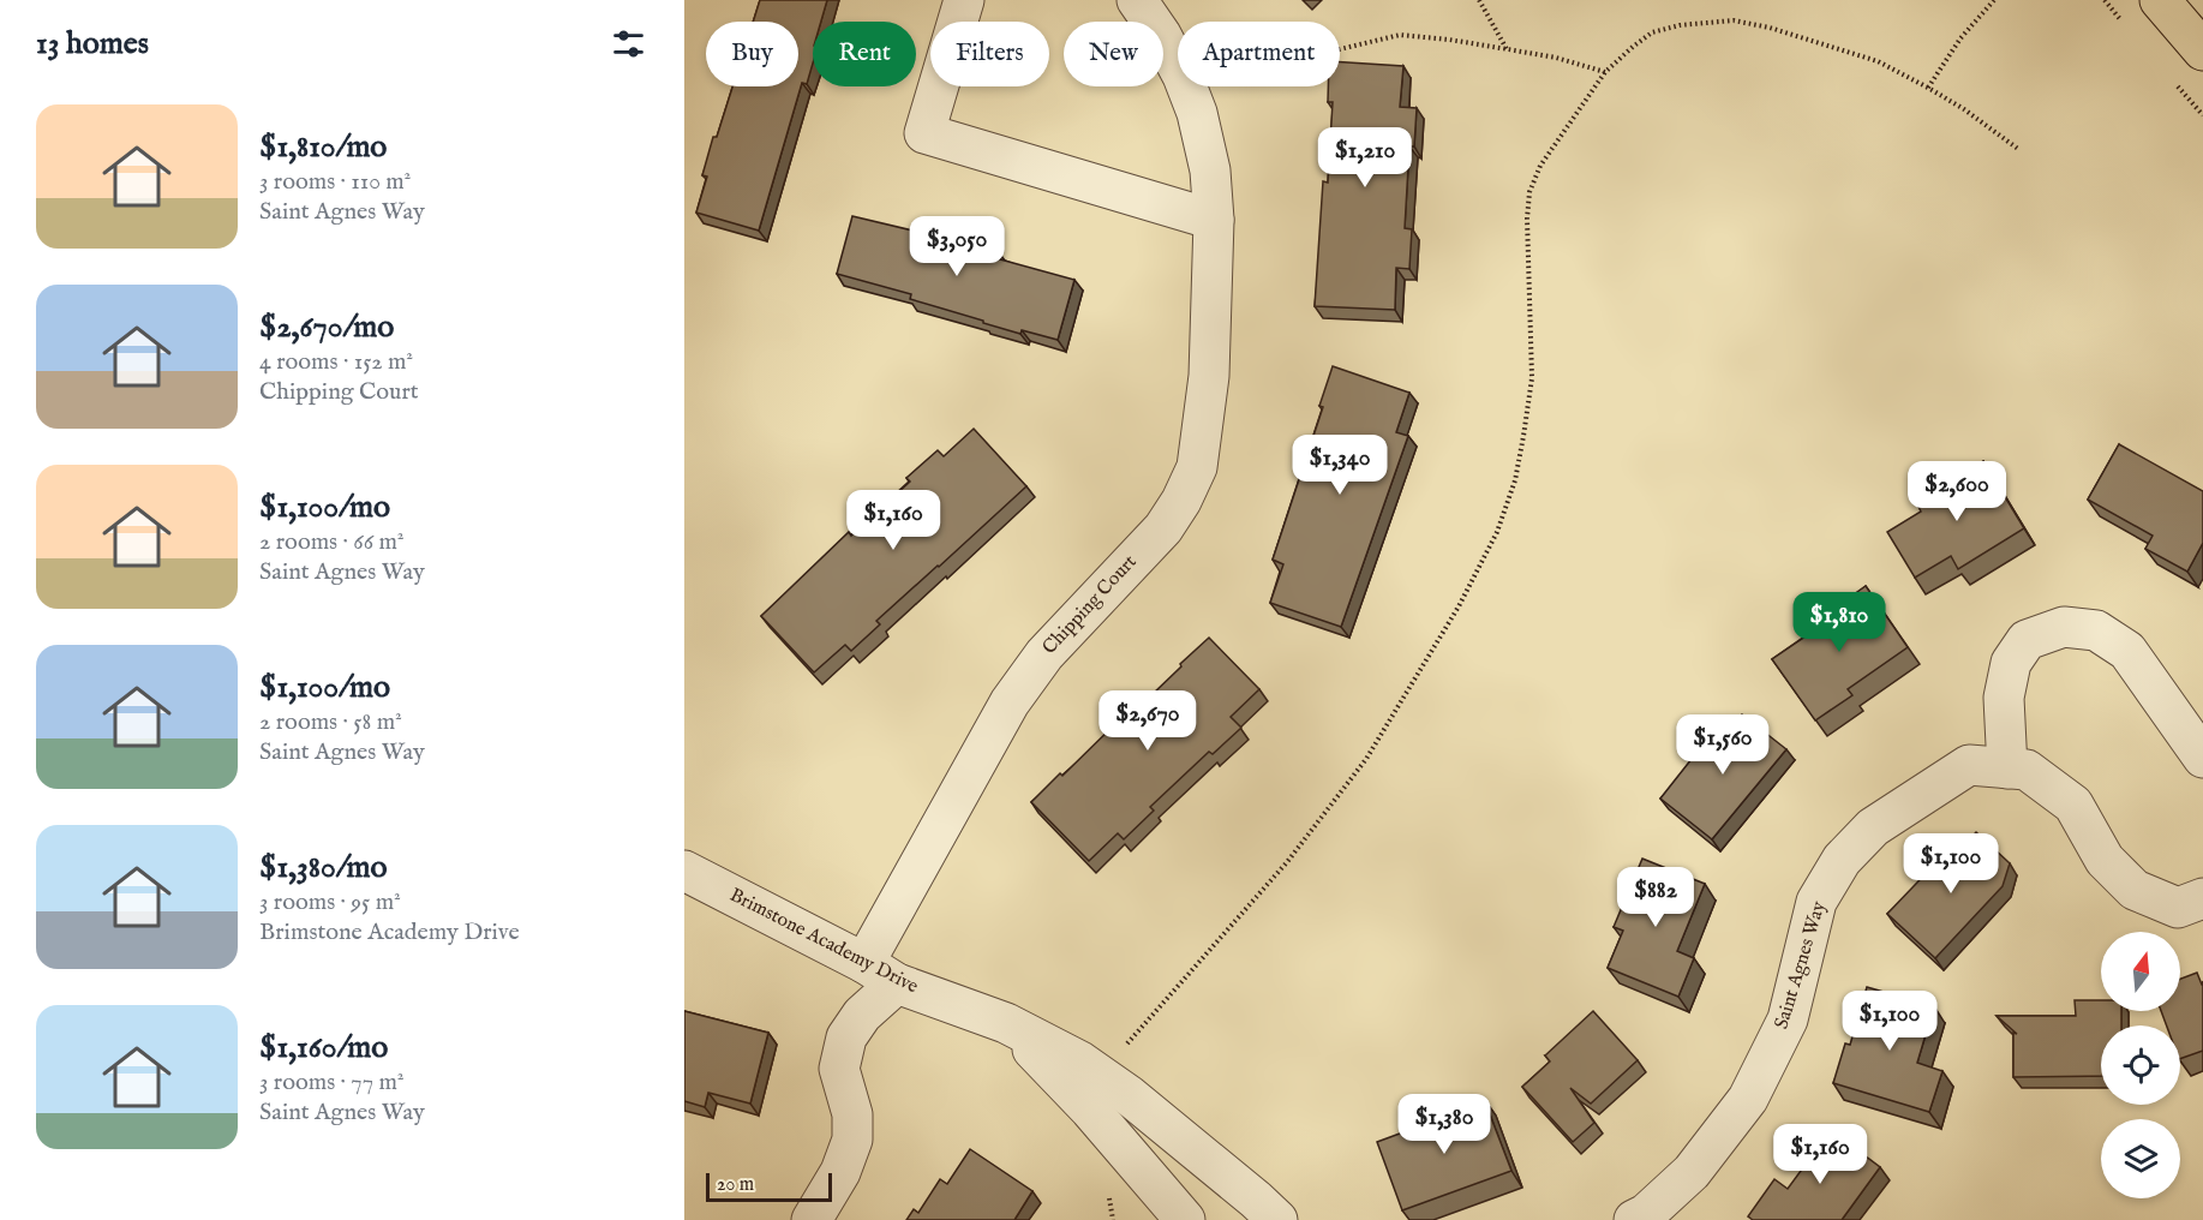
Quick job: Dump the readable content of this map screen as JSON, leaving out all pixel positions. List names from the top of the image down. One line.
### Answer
{"streets":{"street":["Chipping Court","Brimstone Academy Drive","Saint Agnes Way"]},"crossings":[["Chipping Court","Brimstone Academy Drive"]],"scale_bar":"20 m","north":"top","page":{"heading":"13 homes","chip":["Buy","Rent","Filters","New","Apartment"],"list":[{"name":"$1,810/mo","note":"3 rooms · 110 m² · Saint Agnes Way"},{"name":"$2,670/mo","note":"4 rooms · 152 m² · Chipping Court"},{"name":"$1,100/mo","note":"2 rooms · 66 m² · Saint Agnes Way"},{"name":"$1,100/mo","note":"2 rooms · 58 m² · Saint Agnes Way"},{"name":"$1,380/mo","note":"3 rooms · 95 m² · Brimstone Academy Drive"},{"name":"$1,160/mo","note":"3 rooms · 77 m² · Saint Agnes Way"}],"price":["$1,210","$3,050","$1,340","$2,600","$1,160","$1,810","$2,670","$1,560","$1,100","$882","$1,100","$1,380","$1,160"],"scale":"20 m"}}
